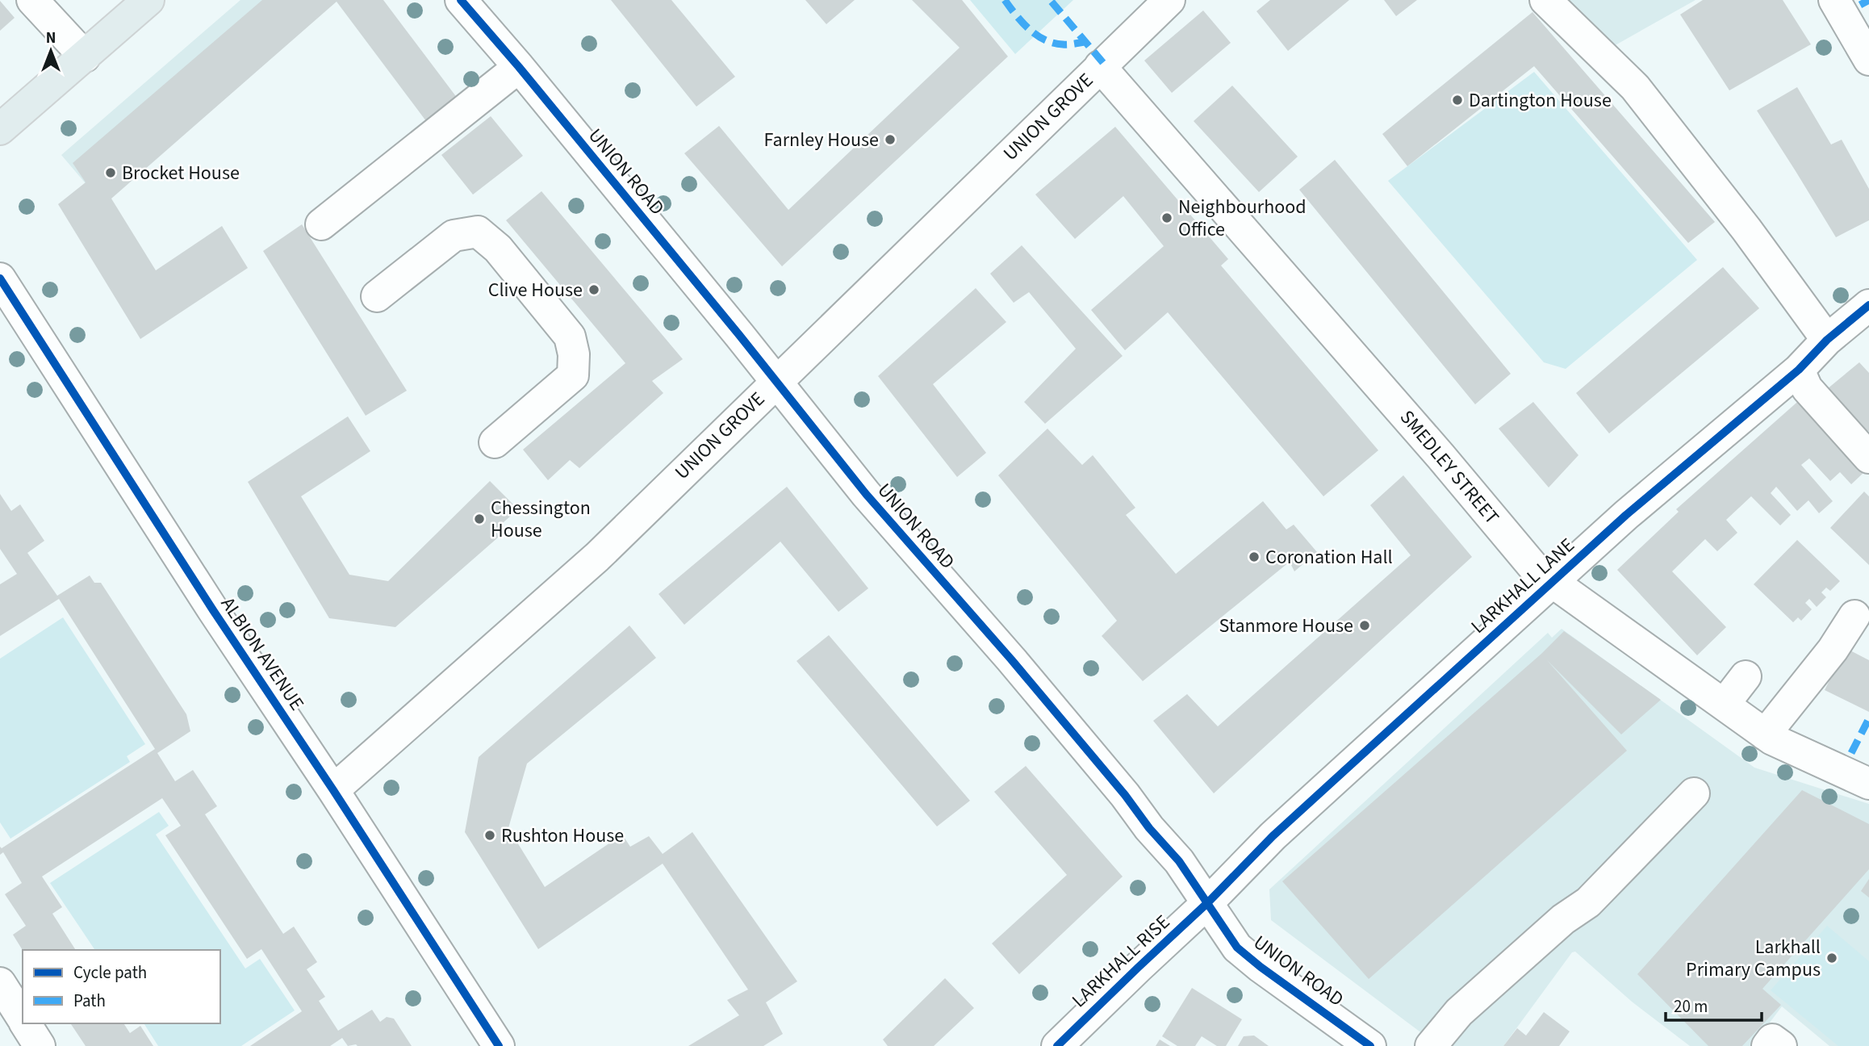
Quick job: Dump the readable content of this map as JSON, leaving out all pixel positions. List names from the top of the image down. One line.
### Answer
{"streets":{"street":["UNION GROVE","UNION ROAD","SMEDLEY STREET","LARKHALL LANE","ALBION AVENUE","LARKHALL RISE"]},"crossings":[["UNION GROVE","UNION ROAD"],["UNION GROVE","SMEDLEY STREET"],["UNION GROVE","ALBION AVENUE"],["UNION ROAD","LARKHALL LANE"],["UNION ROAD","LARKHALL RISE"],["SMEDLEY STREET","LARKHALL LANE"],["LARKHALL LANE","LARKHALL RISE"]],"places":["Dartington House","Farnley House","Brocket House","Neighbourhood Office","Clive House","Chessington House","Coronation Hall","Stanmore House","Rushton House","Larkhall Primary Campus"],"legend":["Cycle path","Path"],"scale_bar":"20 m","north":"top"}
